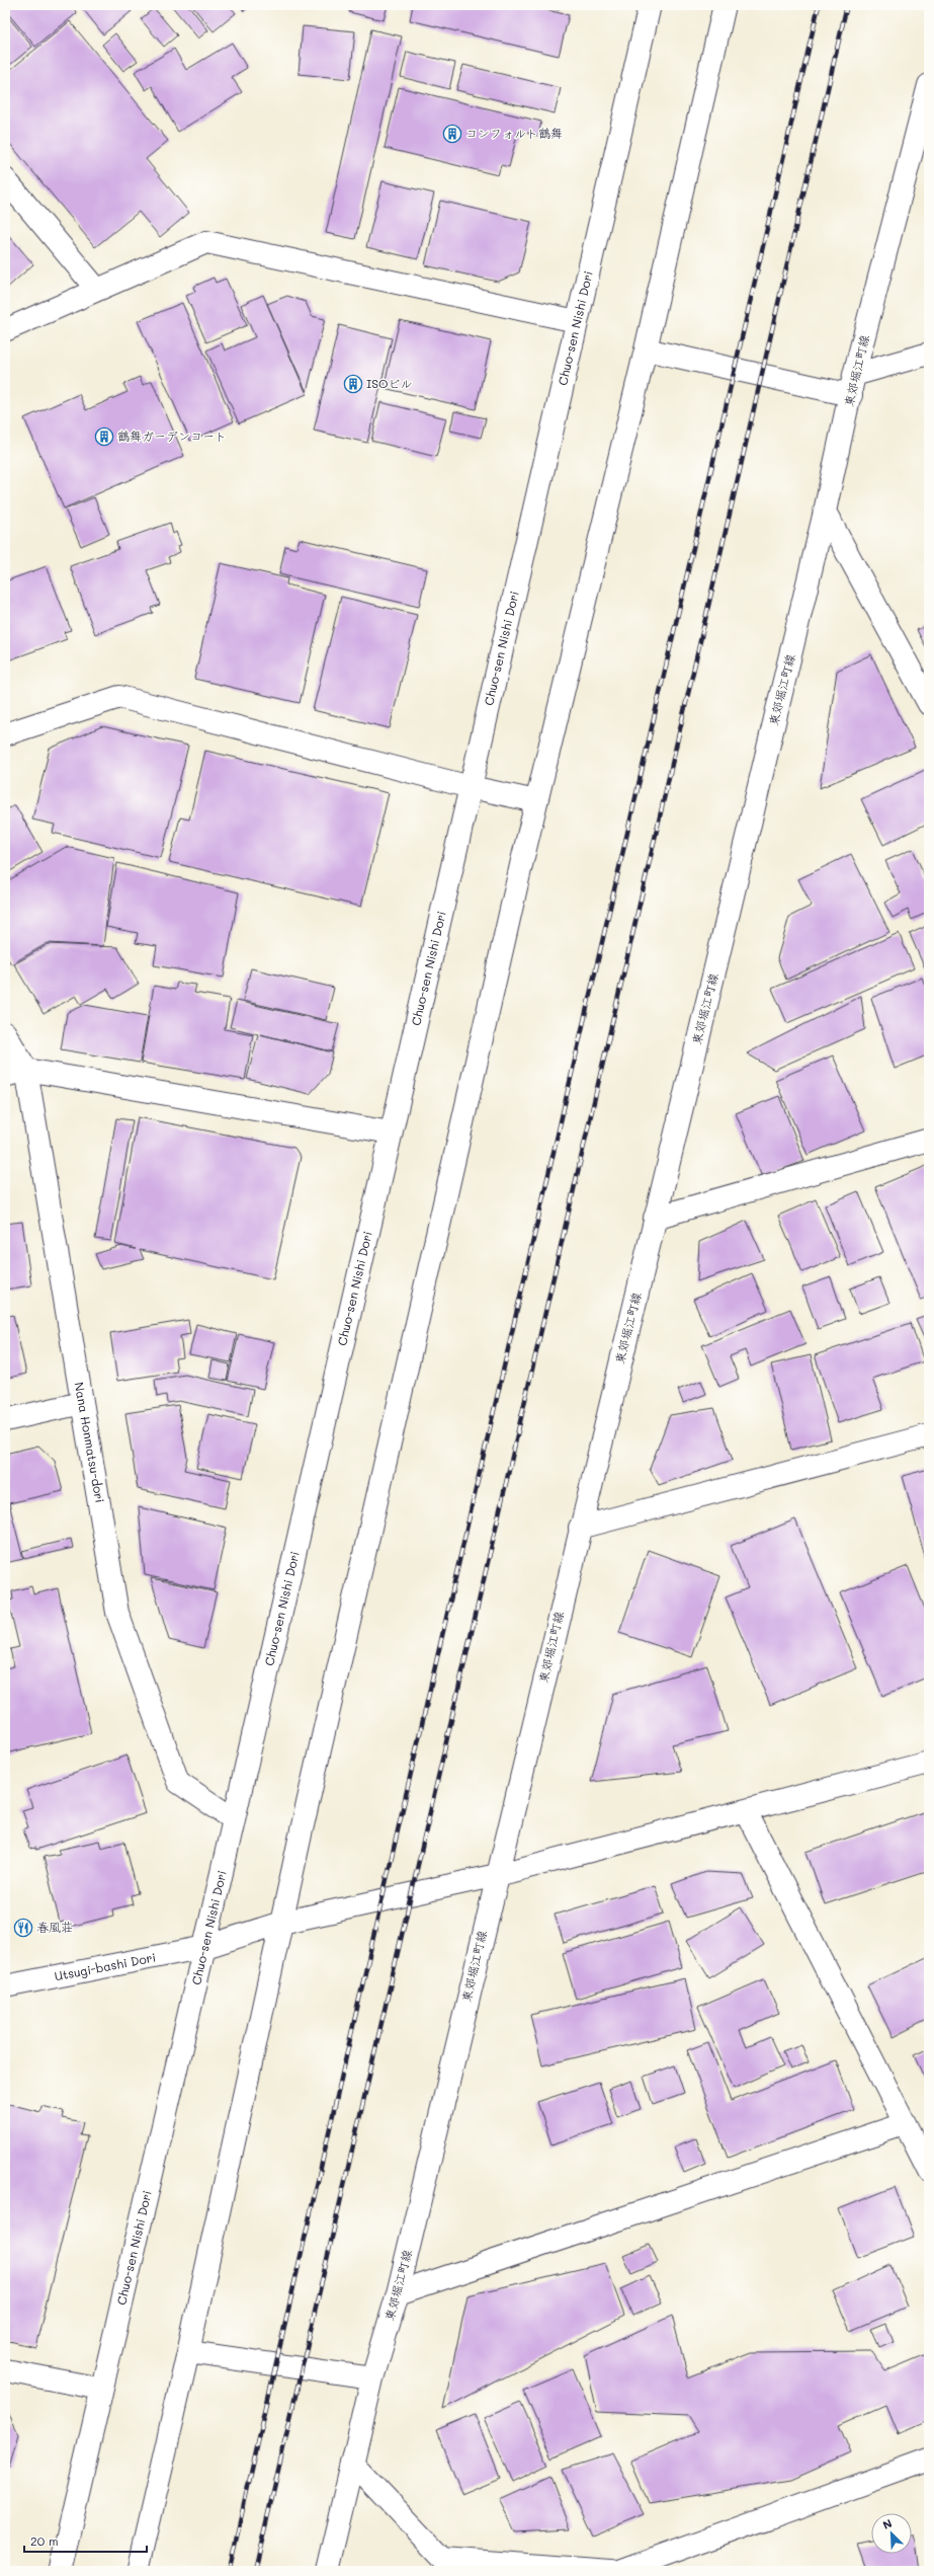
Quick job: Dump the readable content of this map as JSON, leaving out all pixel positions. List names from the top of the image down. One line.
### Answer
{"streets":{"street":["Chuo-sen Nishi Dori","東郊堀江町線","Nana Honmatsu-dori","Utsugi-bashi Dori"]},"crossings":[["Chuo-sen Nishi Dori","Nana Honmatsu-dori"],["Chuo-sen Nishi Dori","Utsugi-bashi Dori"],["東郊堀江町線","Utsugi-bashi Dori"]],"places":{"building":["コンフォルト鶴舞","ISOビル","鶴舞ガーデンコート"],"restaurant":["春風荘"]},"scale_bar":"20 m","north":"top left"}
